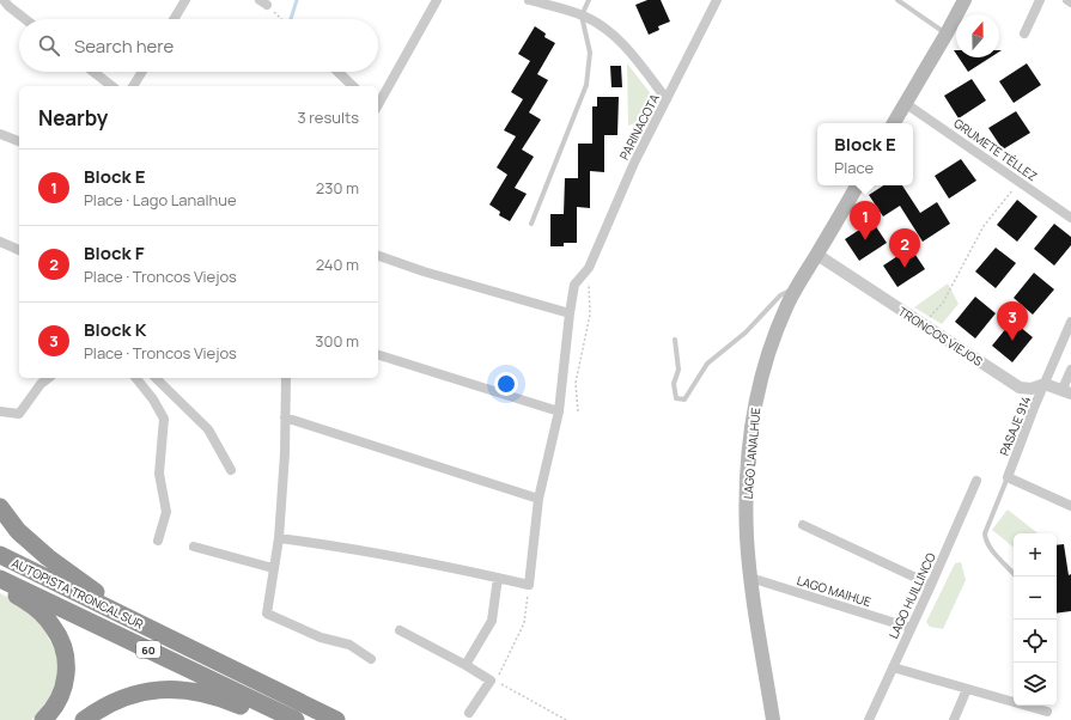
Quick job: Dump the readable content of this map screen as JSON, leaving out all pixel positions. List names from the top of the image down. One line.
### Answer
{"streets":{"highway":["AUTOPISTA TRONCAL SUR","60"],"main road":["LAGO LANALHUE"],"street":["PARINACOTA","GRUMETE TÉLLEZ","TRONCOS VIEJOS","PASAJE 914","LAGO MAIHUE","LAGO HUILLINCO"]},"crossings":[["TRONCOS VIEJOS","PASAJE 914"],["TRONCOS VIEJOS","LAGO LANALHUE"],["LAGO LANALHUE","LAGO MAIHUE"],["LAGO MAIHUE","LAGO HUILLINCO"]],"north":"top","page":{"search":"Search here","heading":["Nearby","3 results"],"popup":["Block E","Place"],"list":[{"mark":"1","name":"Block E","note":"Place · Lago Lanalhue","value":"230 m"},{"mark":"2","name":"Block F","note":"Place · Troncos Viejos","value":"240 m"},{"mark":"3","name":"Block K","note":"Place · Troncos Viejos","value":"300 m"}],"pins":["1","2","3"],"map_buttons":["+","−"]}}
